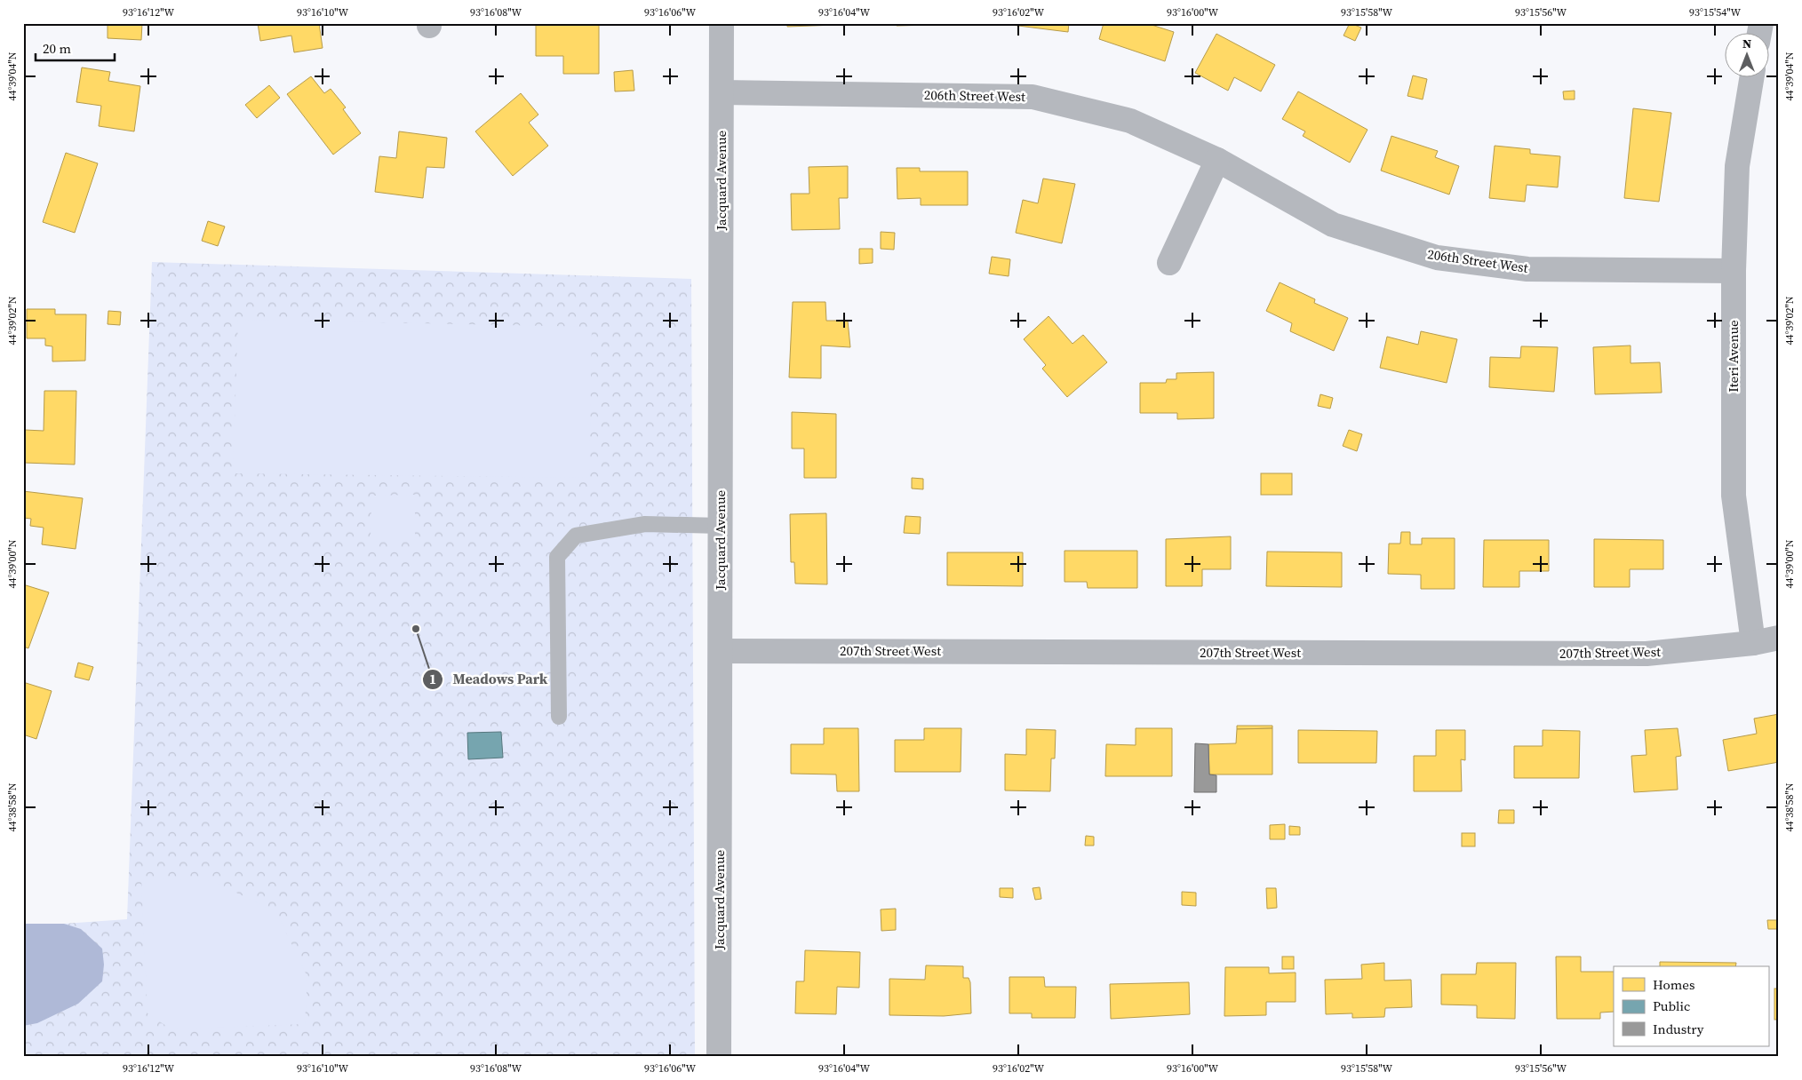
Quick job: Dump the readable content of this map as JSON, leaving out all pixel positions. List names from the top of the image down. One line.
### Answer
{"streets":{"street":["206th Street West","Jacquard Avenue","Iteri Avenue","207th Street West"]},"crossings":[["206th Street West","Jacquard Avenue"],["206th Street West","Iteri Avenue"],["Jacquard Avenue","207th Street West"],["Iteri Avenue","207th Street West"]],"places":["Meadows Park"],"legend":["Homes","Public","Industry"],"scale_bar":"20 m","north":"top","coordinates":["93°16'12\"W","93°16'10\"W","93°16'08\"W","93°16'06\"W","93°16'04\"W","93°16'02\"W","93°16'00\"W","93°15'58\"W","93°15'56\"W","93°15'54\"W","44°39'04\"N","44°39'02\"N","44°39'00\"N","44°38'58\"N"]}
